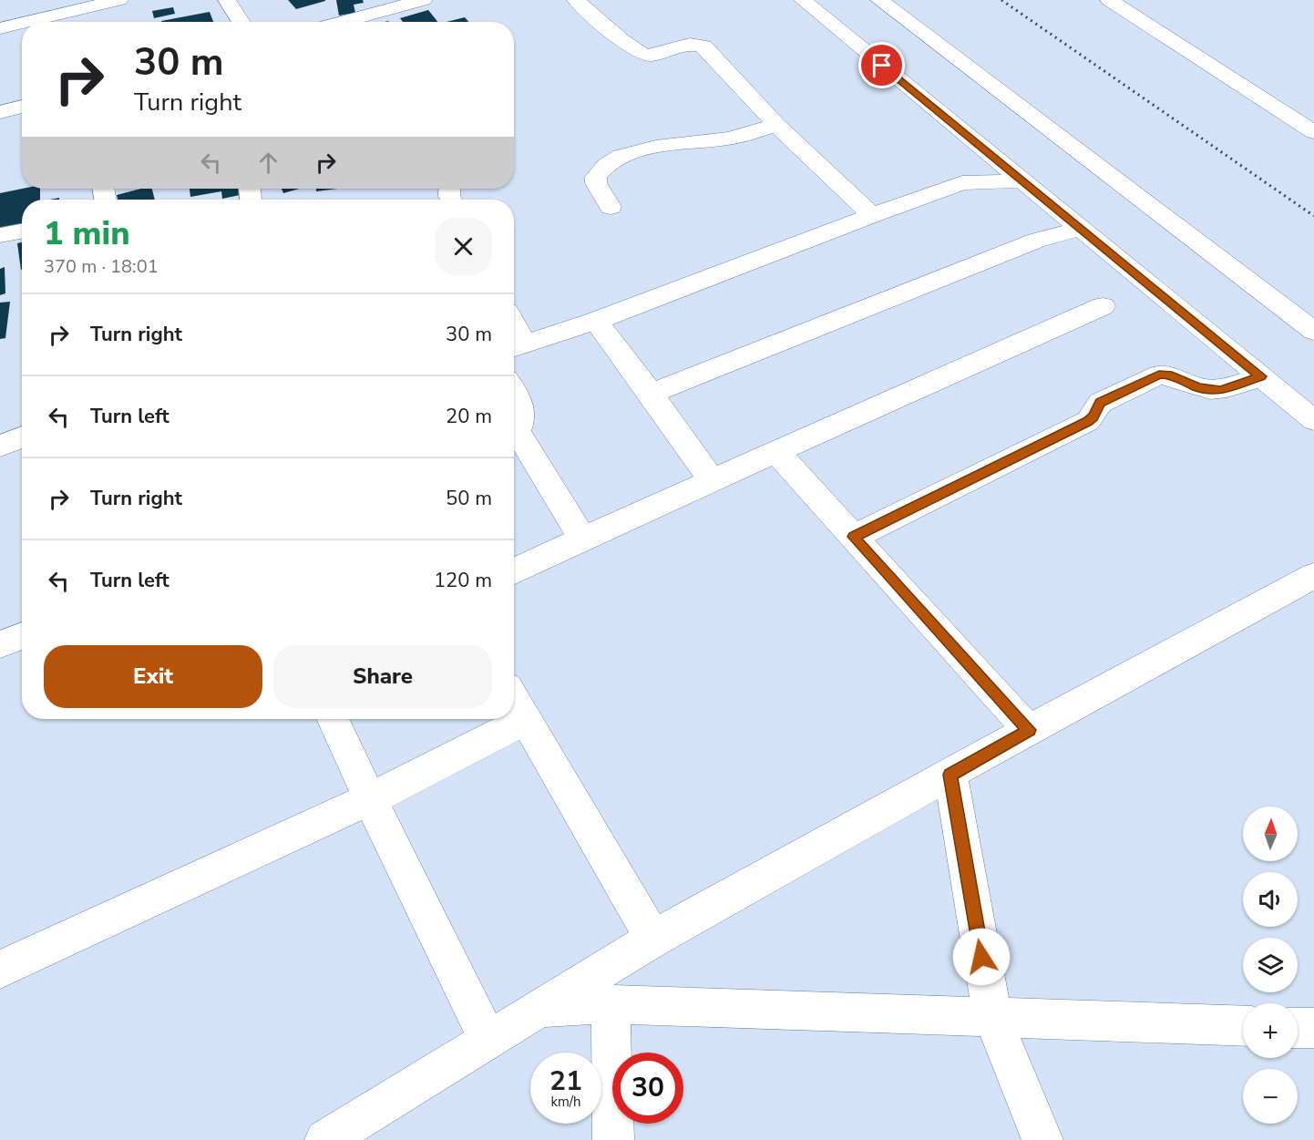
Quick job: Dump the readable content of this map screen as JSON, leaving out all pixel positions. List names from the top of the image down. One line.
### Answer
{"north":"top","page":{"turn":["30 m","Turn right"],"heading":["1 min","370 m · 18:01"],"list":[{"name":"Turn right","value":"30 m"},{"name":"Turn left","value":"20 m"},{"name":"Turn right","value":"50 m"},{"name":"Turn left","value":"120 m"}],"buttons":["Exit","Share"],"map_buttons":["+","−"],"speed":"21 km/h","limit":"30"}}
